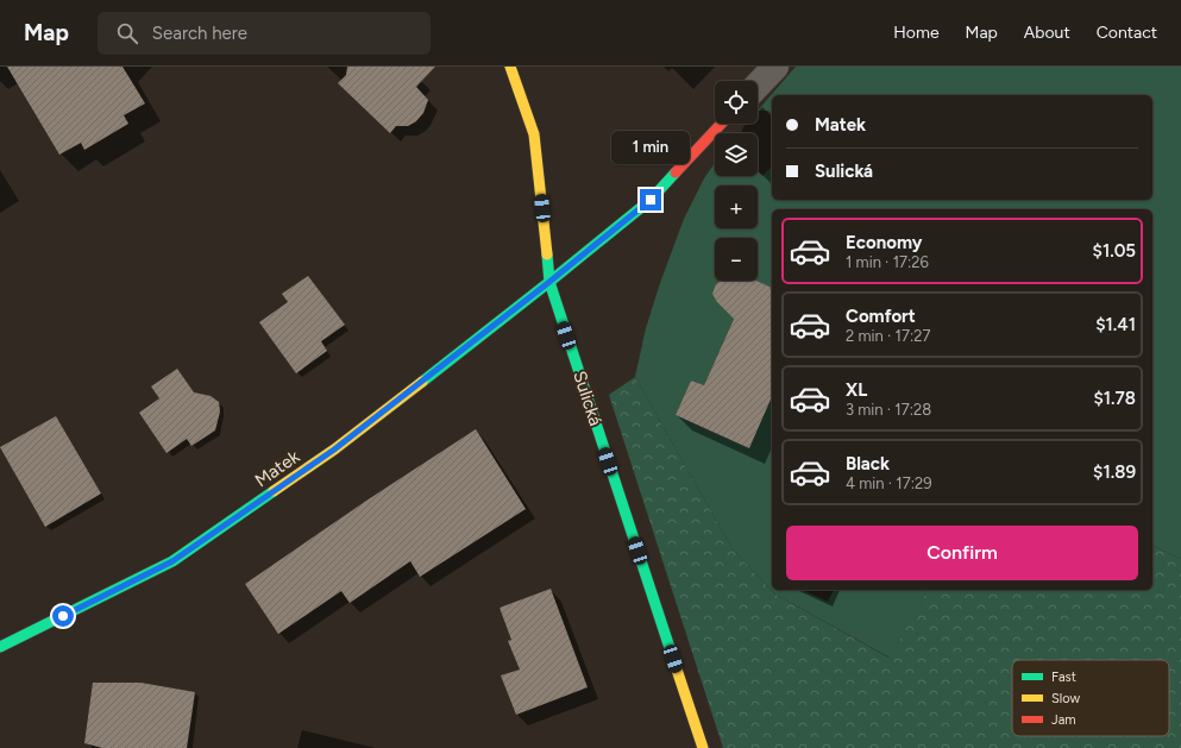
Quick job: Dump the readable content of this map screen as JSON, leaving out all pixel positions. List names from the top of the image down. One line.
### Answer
{"streets":{"street":["Sulická","Matek"]},"crossings":[["Sulická","Matek"]],"legend":["Fast","Slow","Jam"],"page":{"header":"Map","search":"Search here","nav":["Home","Map","About","Contact"],"map_buttons":["+","−"],"banner":["Matek","Sulická"],"bubble":"1 min","list":[{"name":"Economy","note":"1 min · 17:26","value":"$1.05"},{"name":"Comfort","note":"2 min · 17:27","value":"$1.41"},{"name":"XL","note":"3 min · 17:28","value":"$1.78"},{"name":"Black","note":"4 min · 17:29","value":"$1.89"}],"buttons":"Confirm"}}
